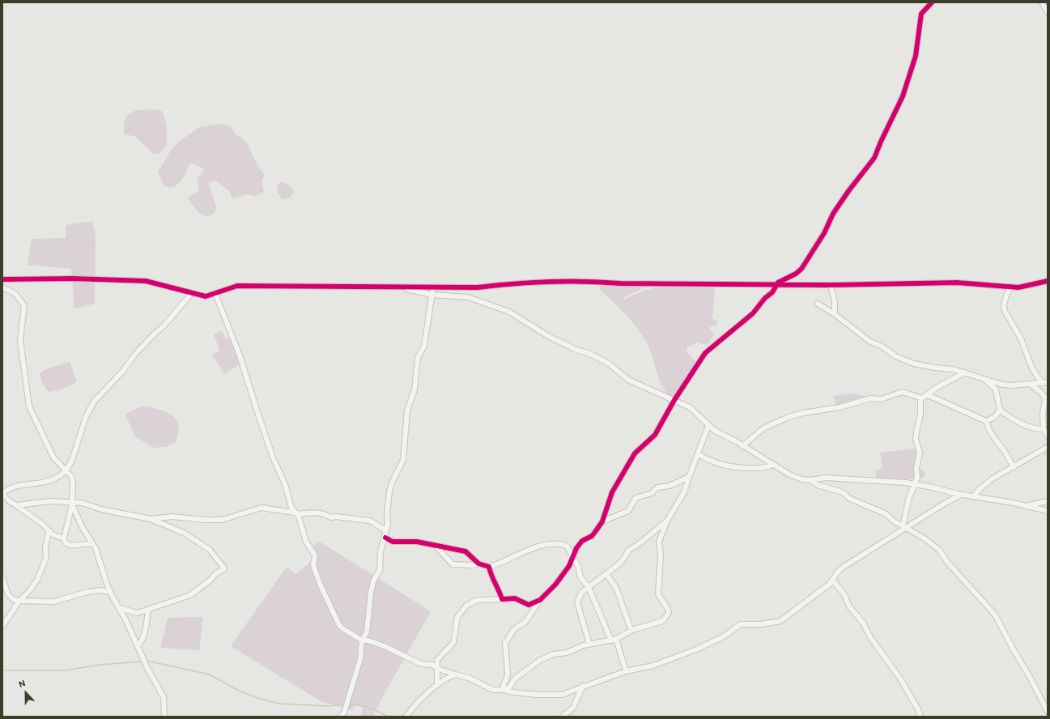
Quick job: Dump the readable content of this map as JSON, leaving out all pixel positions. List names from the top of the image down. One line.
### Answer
{"north":"top"}
